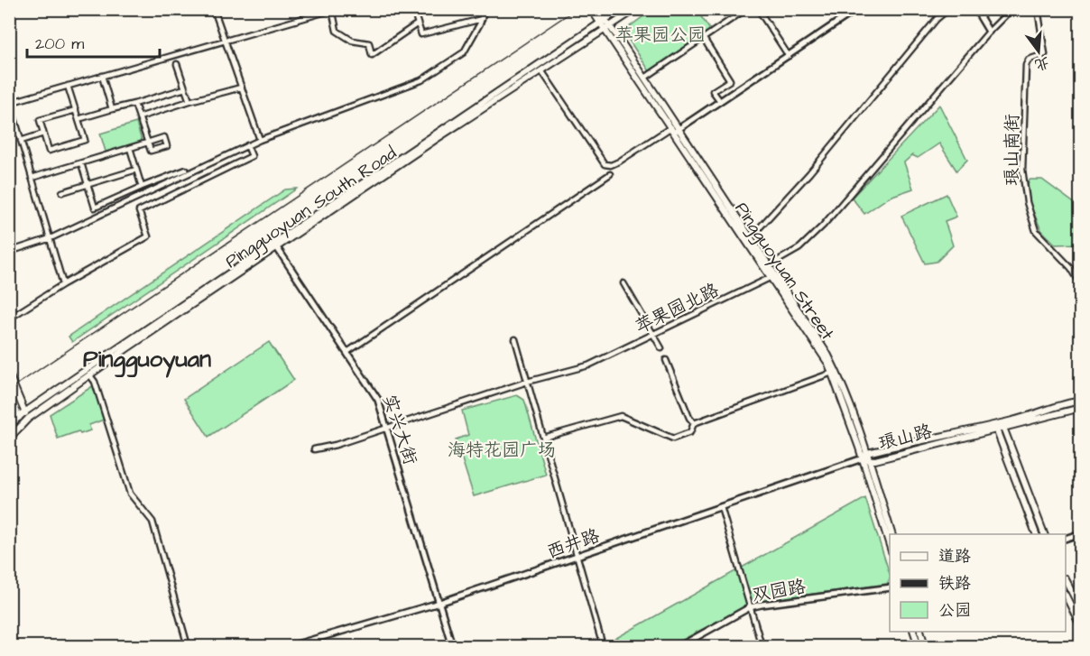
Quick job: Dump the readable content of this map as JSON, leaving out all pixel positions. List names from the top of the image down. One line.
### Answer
{"streets":{"main road":["Pingguoyuan South Road","Pingguoyuan Street","琅山路"],"street":["琅山南街","苹果园北路","实兴大街","西井路","双园路"]},"crossings":[["Pingguoyuan South Road","Pingguoyuan Street"],["Pingguoyuan South Road","实兴大街"],["Pingguoyuan Street","苹果园北路"],["Pingguoyuan Street","琅山路"],["Pingguoyuan Street","西井路"],["苹果园北路","实兴大街"],["实兴大街","西井路"],["琅山路","西井路"]],"districts":["Pingguoyuan"],"parks":["苹果园公园","海特花园广场"],"legend":["道路","铁路","公园"],"scale_bar":"200 m","north":"bottom"}
